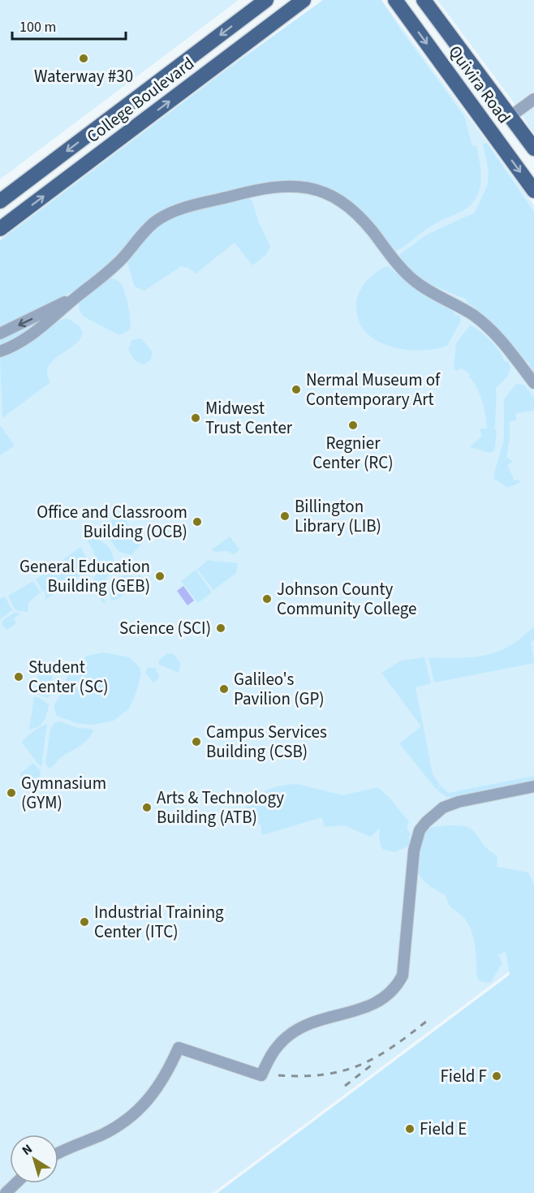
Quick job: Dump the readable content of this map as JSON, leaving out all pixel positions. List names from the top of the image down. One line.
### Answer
{"streets":{"main road":["Quivira Road","College Boulevard"]},"places":["Waterway #30","Nermal Museum of Contemporary Art","Midwest Trust Center","Regnier Center (RC)","Billington Library (LIB)","Office and Classroom Building (OCB)","General Education Building (GEB)","Johnson County Community College","Science (SCI)","Student Center (SC)","Galileo's Pavilion (GP)","Campus Services Building (CSB)","Gymnasium (GYM)","Arts & Technology Building (ATB)","Industrial Training Center (ITC)","Field F","Field E"],"scale_bar":"100 m","north":"top left"}
